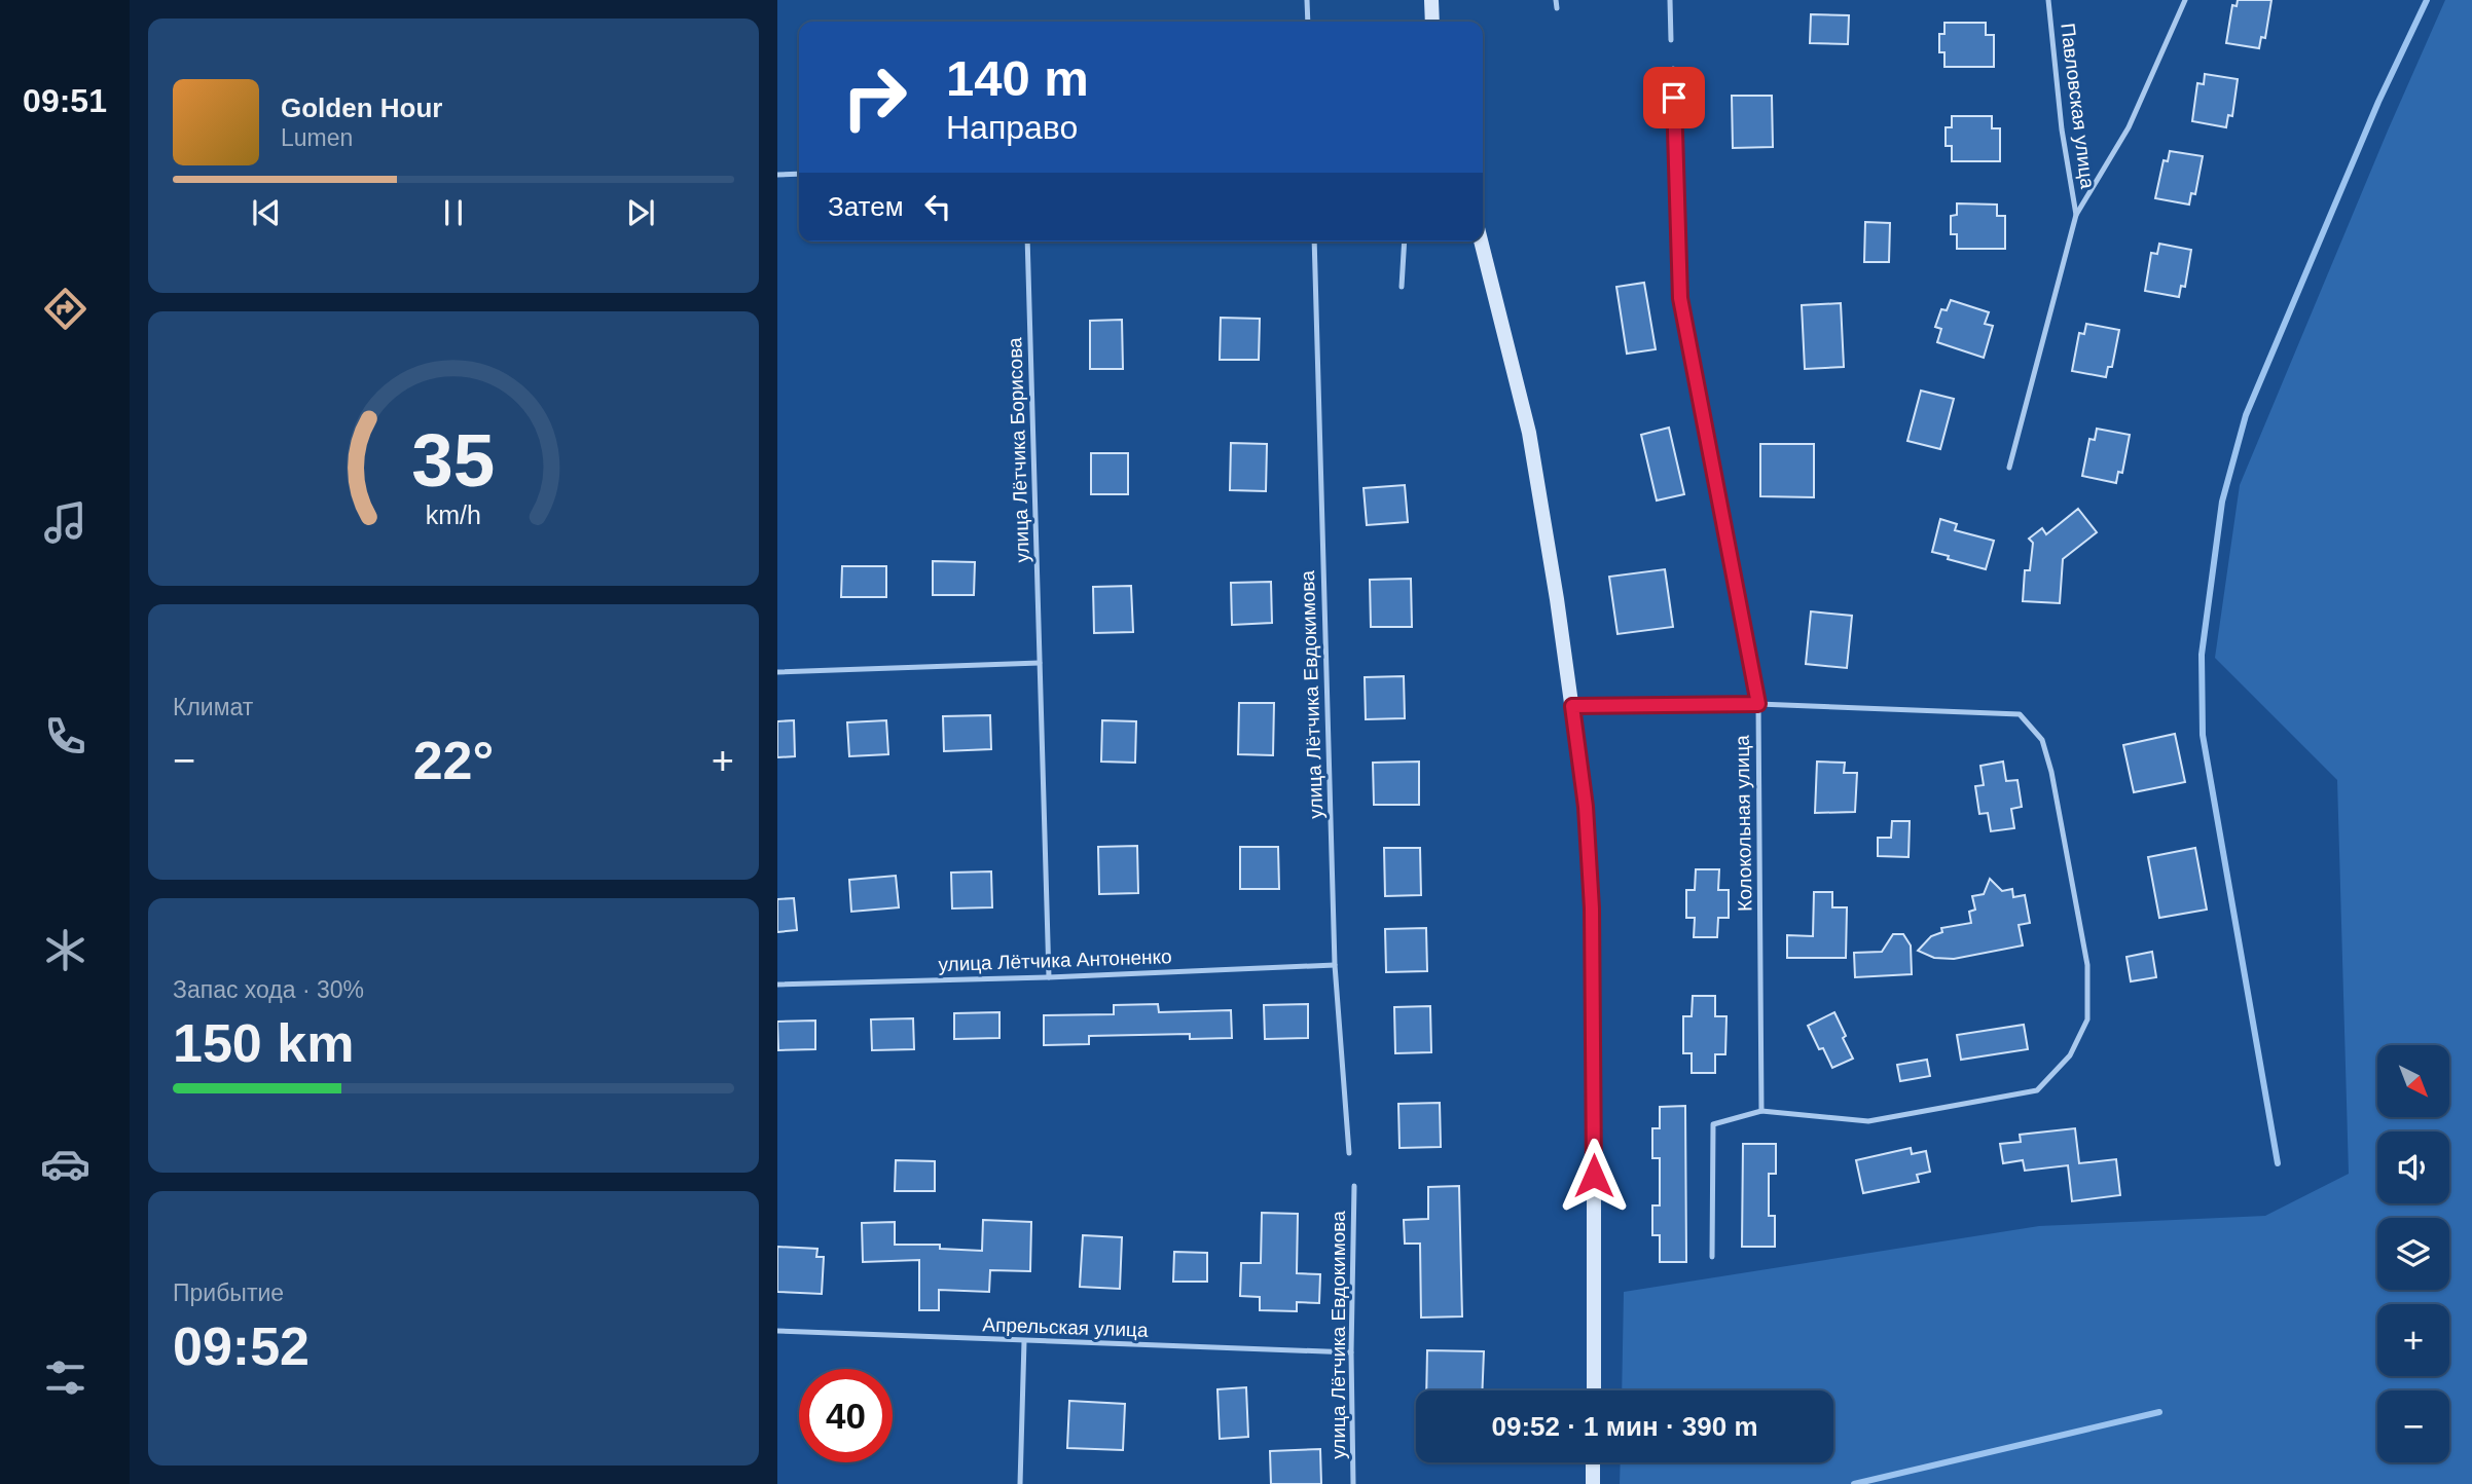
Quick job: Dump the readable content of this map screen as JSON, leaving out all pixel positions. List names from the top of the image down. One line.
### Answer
{"streets":{"lane":["Павловская улица","улица Лётчика Борисова","улица Лётчика Евдокимова","Колокольная улица","улица Лётчика Антоненко","Апрельская улица"]},"crossings":[["улица Лётчика Борисова","улица Лётчика Антоненко"],["улица Лётчика Евдокимова","улица Лётчика Антоненко"],["улица Лётчика Евдокимова","Апрельская улица"]],"north":"bottom right","page":{"tabs":"09:51","turn":["140 m","Направо"],"song":["Golden Hour","Lumen"],"then":"Затем","tile":["Климат",["Запас хода · 30%","150 km"],["Прибытие","09:52"]],"heat":["−","22°","+"],"map_buttons":["+","−"],"limit":"40","trip":"09:52 · 1 мин · 390 m","gauge":["35","km/h"]}}
